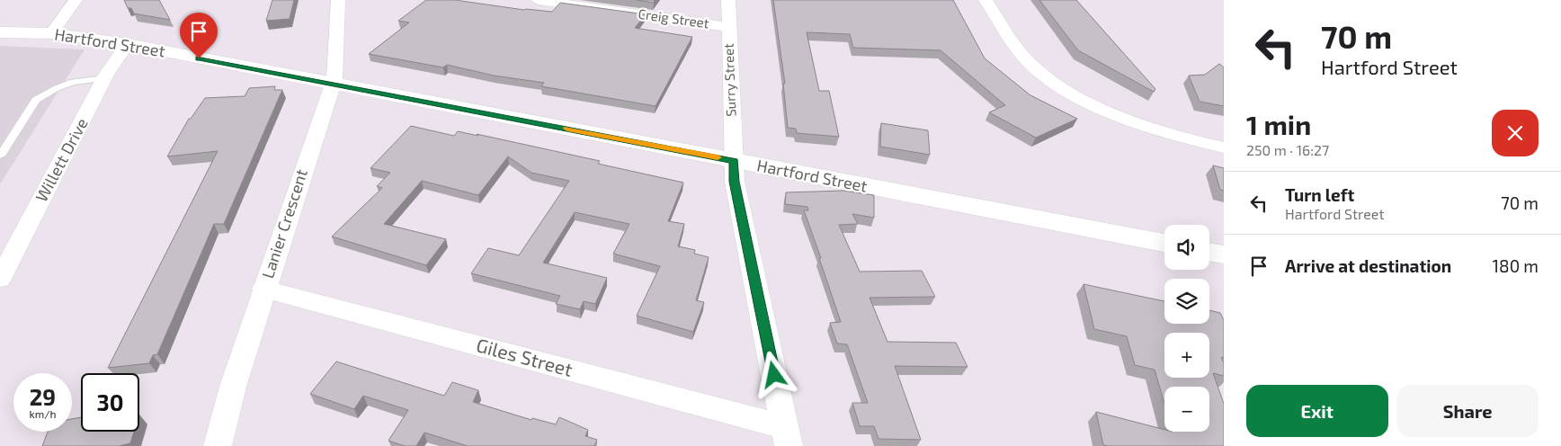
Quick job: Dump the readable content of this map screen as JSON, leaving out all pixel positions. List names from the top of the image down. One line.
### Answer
{"streets":{"street":["Creig Street","Hartford Street","Surry Street","Willett Drive","Lanier Crescent","Giles Street"]},"crossings":[["Creig Street","Surry Street"],["Hartford Street","Surry Street"],["Hartford Street","Willett Drive"],["Hartford Street","Lanier Crescent"],["Lanier Crescent","Giles Street"]],"page":{"turn":["70 m","Hartford Street"],"heading":["1 min","250 m · 16:27"],"list":[{"name":"Turn left","note":"Hartford Street","value":"70 m"},{"name":"Arrive at destination","value":"180 m"}],"map_buttons":["+","−"],"speed":"29 km/h","limit":"30","buttons":["Exit","Share"]}}
